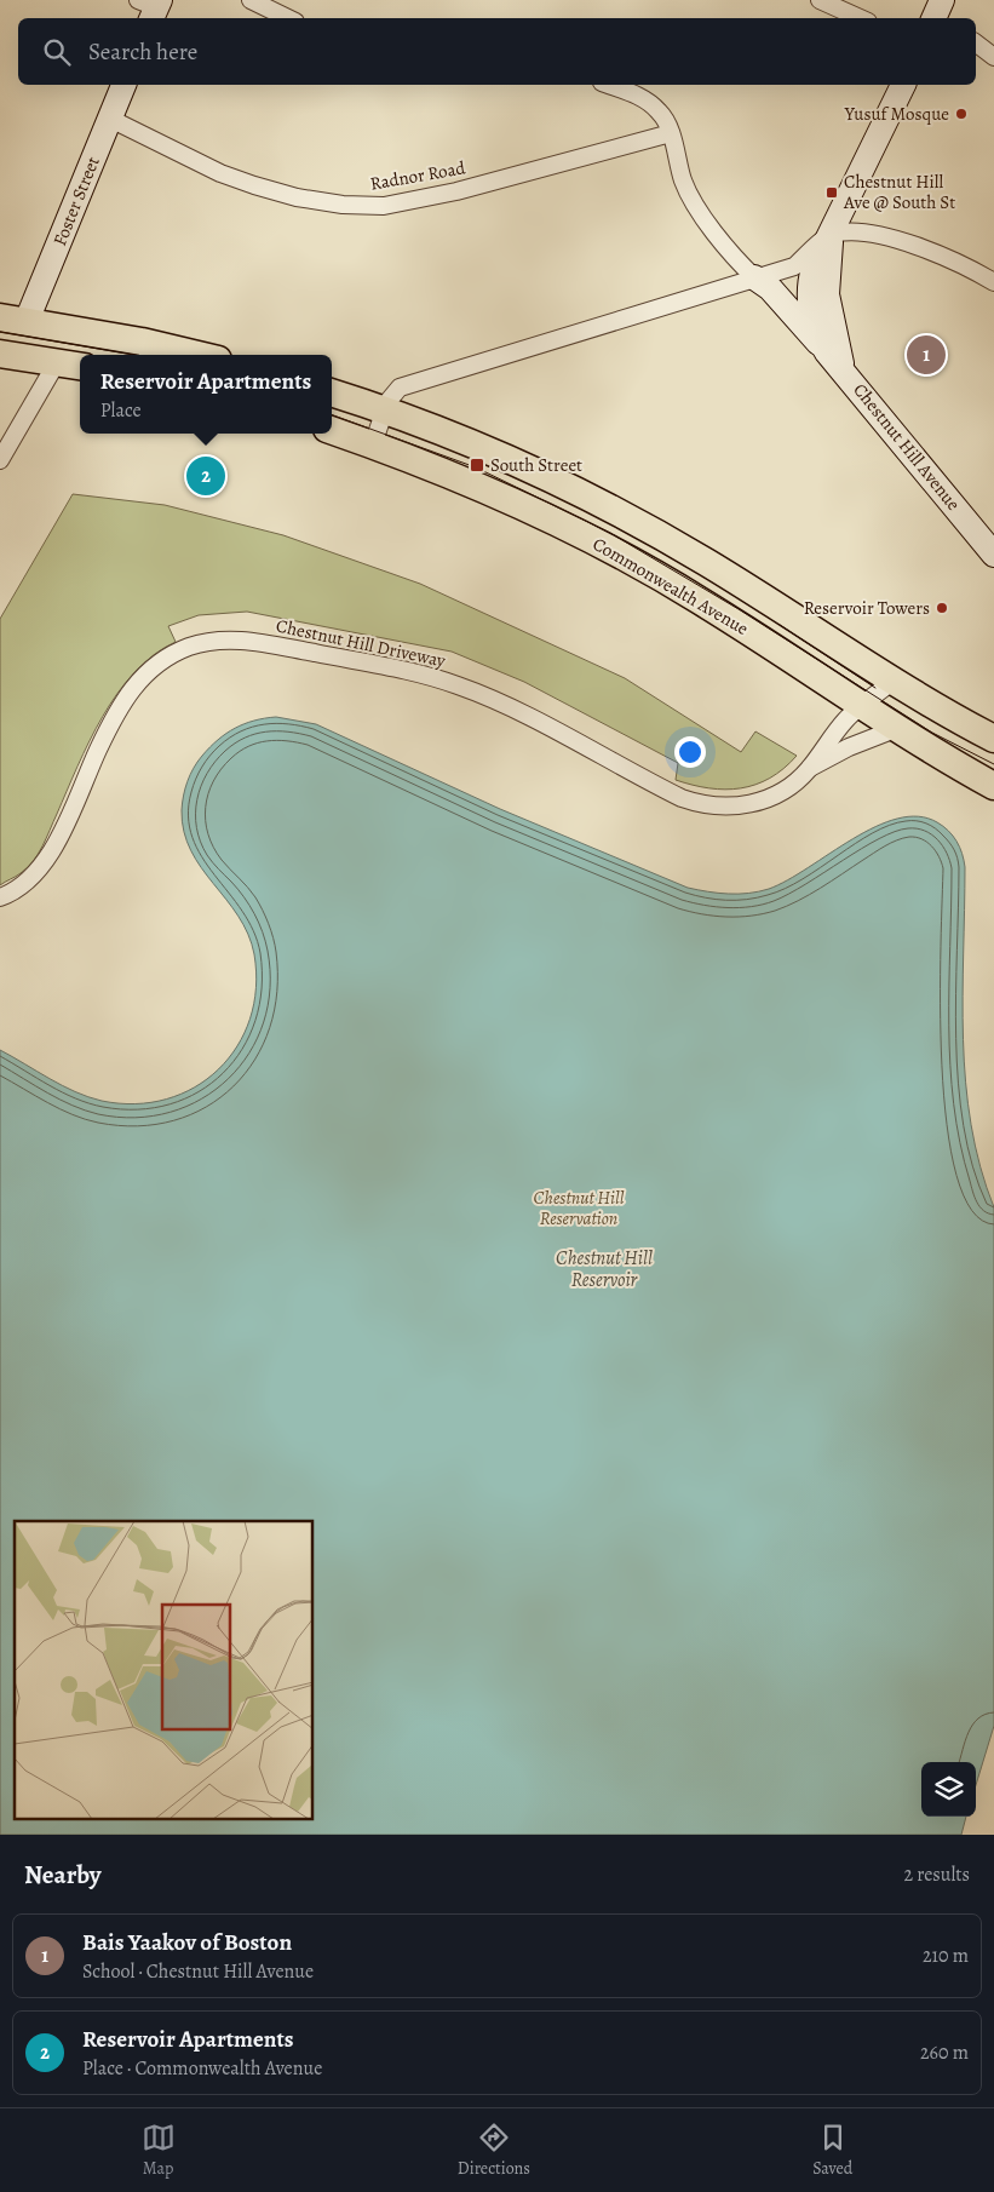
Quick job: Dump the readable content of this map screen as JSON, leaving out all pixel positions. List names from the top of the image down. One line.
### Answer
{"streets":{"main road":["Foster Street","Chestnut Hill Avenue","Commonwealth Avenue"],"street":["Radnor Road","Chestnut Hill Driveway"]},"crossings":[["Radnor Road","Foster Street"],["Commonwealth Avenue","Chestnut Hill Driveway"]],"water":["Chestnut Hill Reservoir"],"parks":["Chestnut Hill Reservation"],"places":{"other":["Yusuf Mosque","Reservoir Towers"],"transit":["Chestnut Hill Ave @ South St","South Street"]},"page":{"search":"Search here","pins":["1","2"],"popup":["Reservoir Apartments","Place"],"heading":["Nearby","2 results"],"list":[{"mark":"1","name":"Bais Yaakov of Boston","note":"School · Chestnut Hill Avenue","value":"210 m"},{"mark":"2","name":"Reservoir Apartments","note":"Place · Commonwealth Avenue","value":"260 m"}],"nav":["Map","Directions","Saved"]}}
